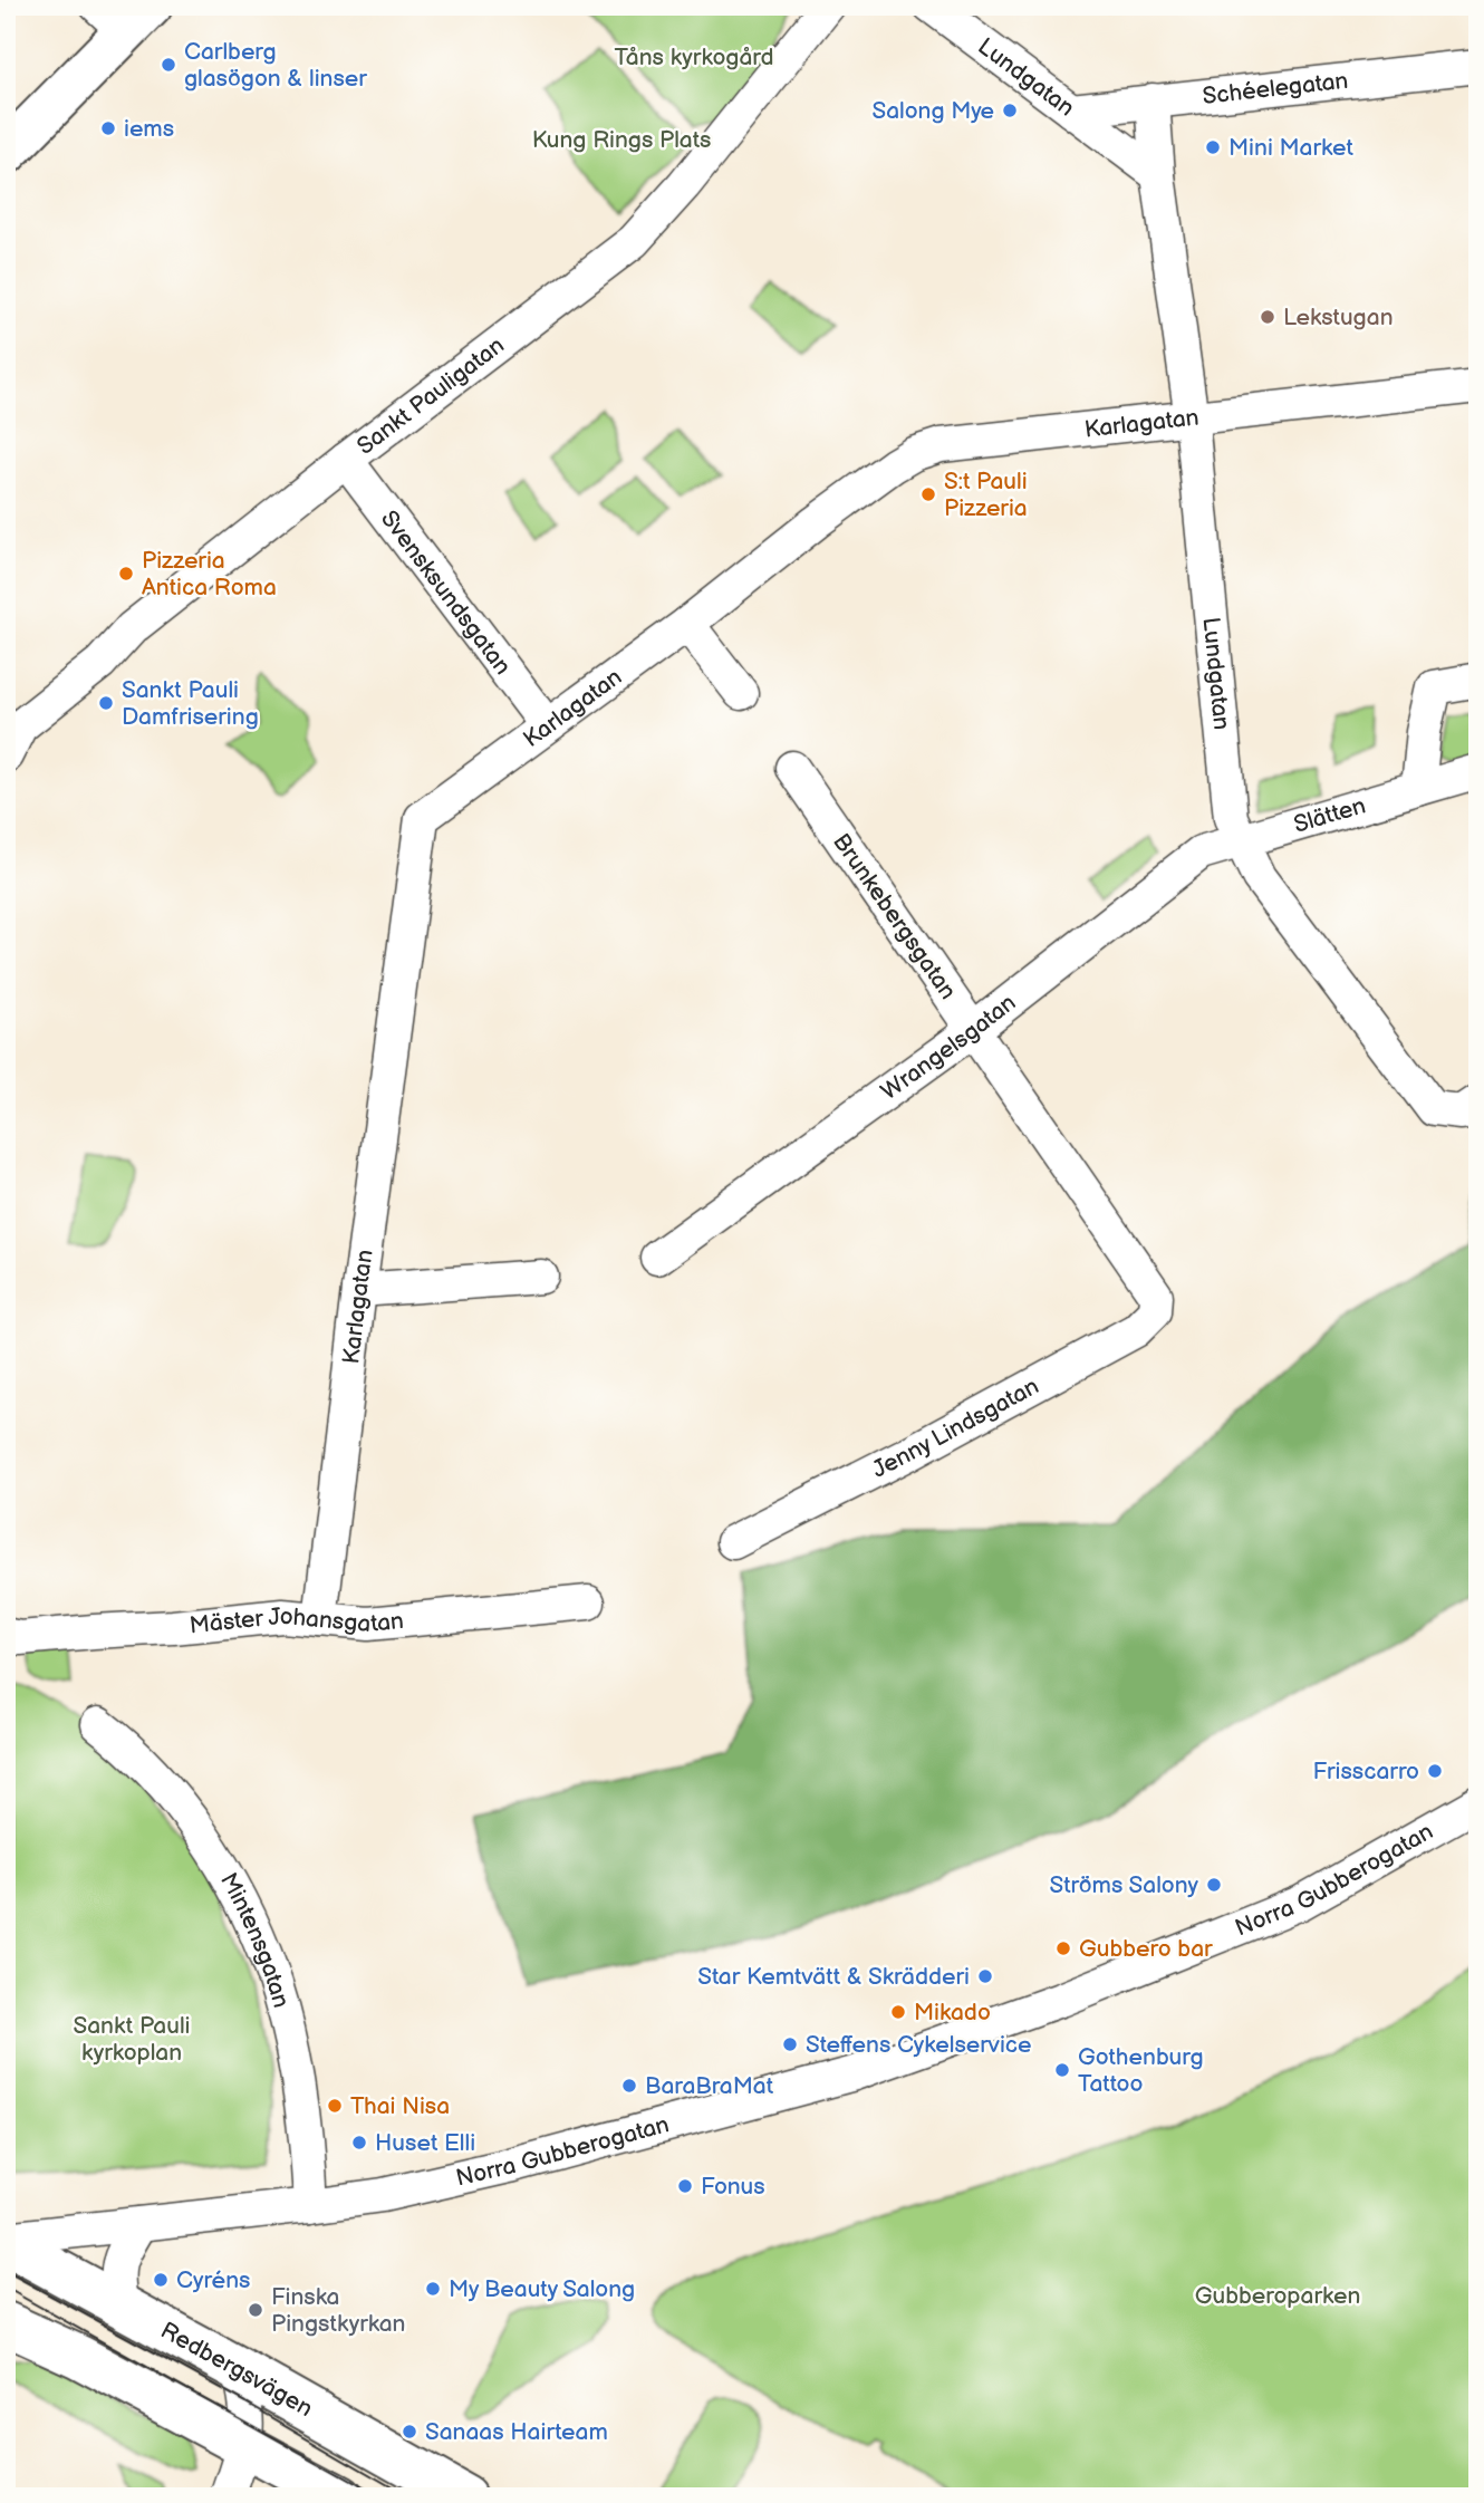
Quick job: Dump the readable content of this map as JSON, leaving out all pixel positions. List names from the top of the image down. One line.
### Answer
{"streets":{"street":["Lundgatan","Schéelegatan","Sankt Pauligatan","Karlagatan","Svensksundsgatan","Slätten","Brunkebergsgatan","Wrangelsgatan","Jenny Lindsgatan","Mäster Johansgatan","Norra Gubberogatan","Mintensgatan","Redbergsvägen"]},"crossings":[["Lundgatan","Schéelegatan"],["Lundgatan","Karlagatan"],["Lundgatan","Slätten"],["Lundgatan","Wrangelsgatan"],["Sankt Pauligatan","Svensksundsgatan"],["Karlagatan","Svensksundsgatan"],["Karlagatan","Mäster Johansgatan"],["Slätten","Wrangelsgatan"],["Brunkebergsgatan","Wrangelsgatan"],["Brunkebergsgatan","Jenny Lindsgatan"],["Norra Gubberogatan","Mintensgatan"],["Norra Gubberogatan","Redbergsvägen"]],"parks":["Tåns kyrkogård","Kung Rings Plats","Sankt Pauli kyrkoplan","Gubberoparken"],"places":["Carlberg glasögon & linser","Salong Mye","iems","Mini Market","Lekstugan","S:t Pauli Pizzeria","Pizzeria Antica Roma","Sankt Pauli Damfrisering","Frisscarro","Ströms Salony","Gubbero bar","Star Kemtvätt & Skrädderi","Mikado","Steffens Cykelservice","Gothenburg Tattoo","BaraBraMat","Thai Nisa","Huset Elli","Fonus","Cyréns","My Beauty Salong","Finska Pingstkyrkan","Sanaas Hairteam"]}
